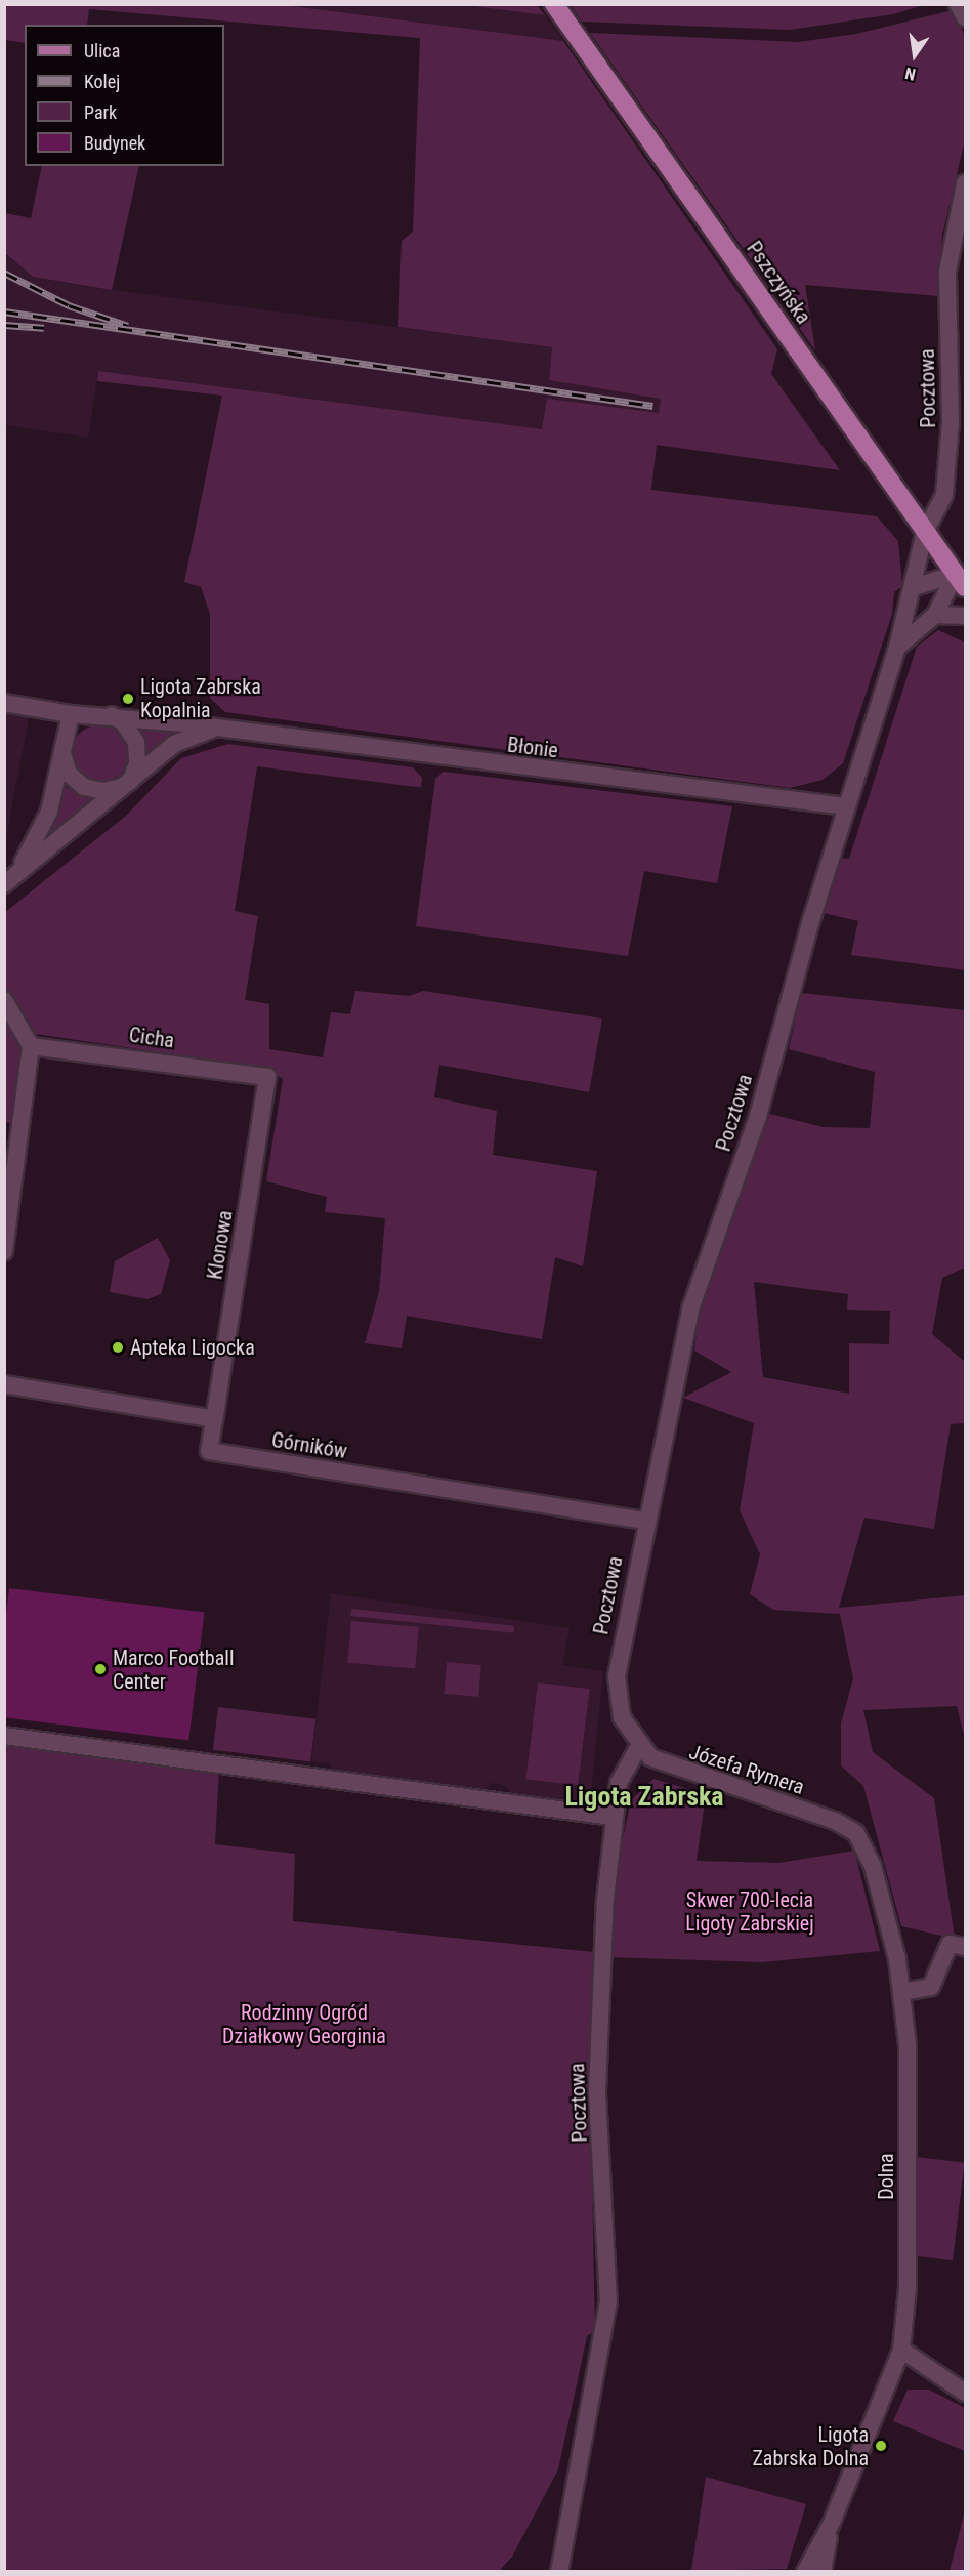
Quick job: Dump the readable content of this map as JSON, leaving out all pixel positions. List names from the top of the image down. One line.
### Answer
{"streets":{"main road":["Pszczyńska"],"street":["Pocztowa","Błonie","Cicha","Klonowa","Górników","Józefa Rymera","Dolna"]},"crossings":[["Pszczyńska","Pocztowa"],["Pocztowa","Błonie"],["Pocztowa","Górników"],["Pocztowa","Józefa Rymera"],["Cicha","Klonowa"],["Klonowa","Górników"],["Józefa Rymera","Dolna"]],"districts":["Ligota Zabrska"],"parks":["Skwer 700-lecia Ligoty Zabrskiej","Rodzinny Ogród Działkowy Georginia"],"places":["Ligota Zabrska Kopalnia","Apteka Ligocka","Marco Football Center","Ligota Zabrska Dolna"],"legend":["Ulica","Kolej","Park","Budynek"],"north":"bottom"}
